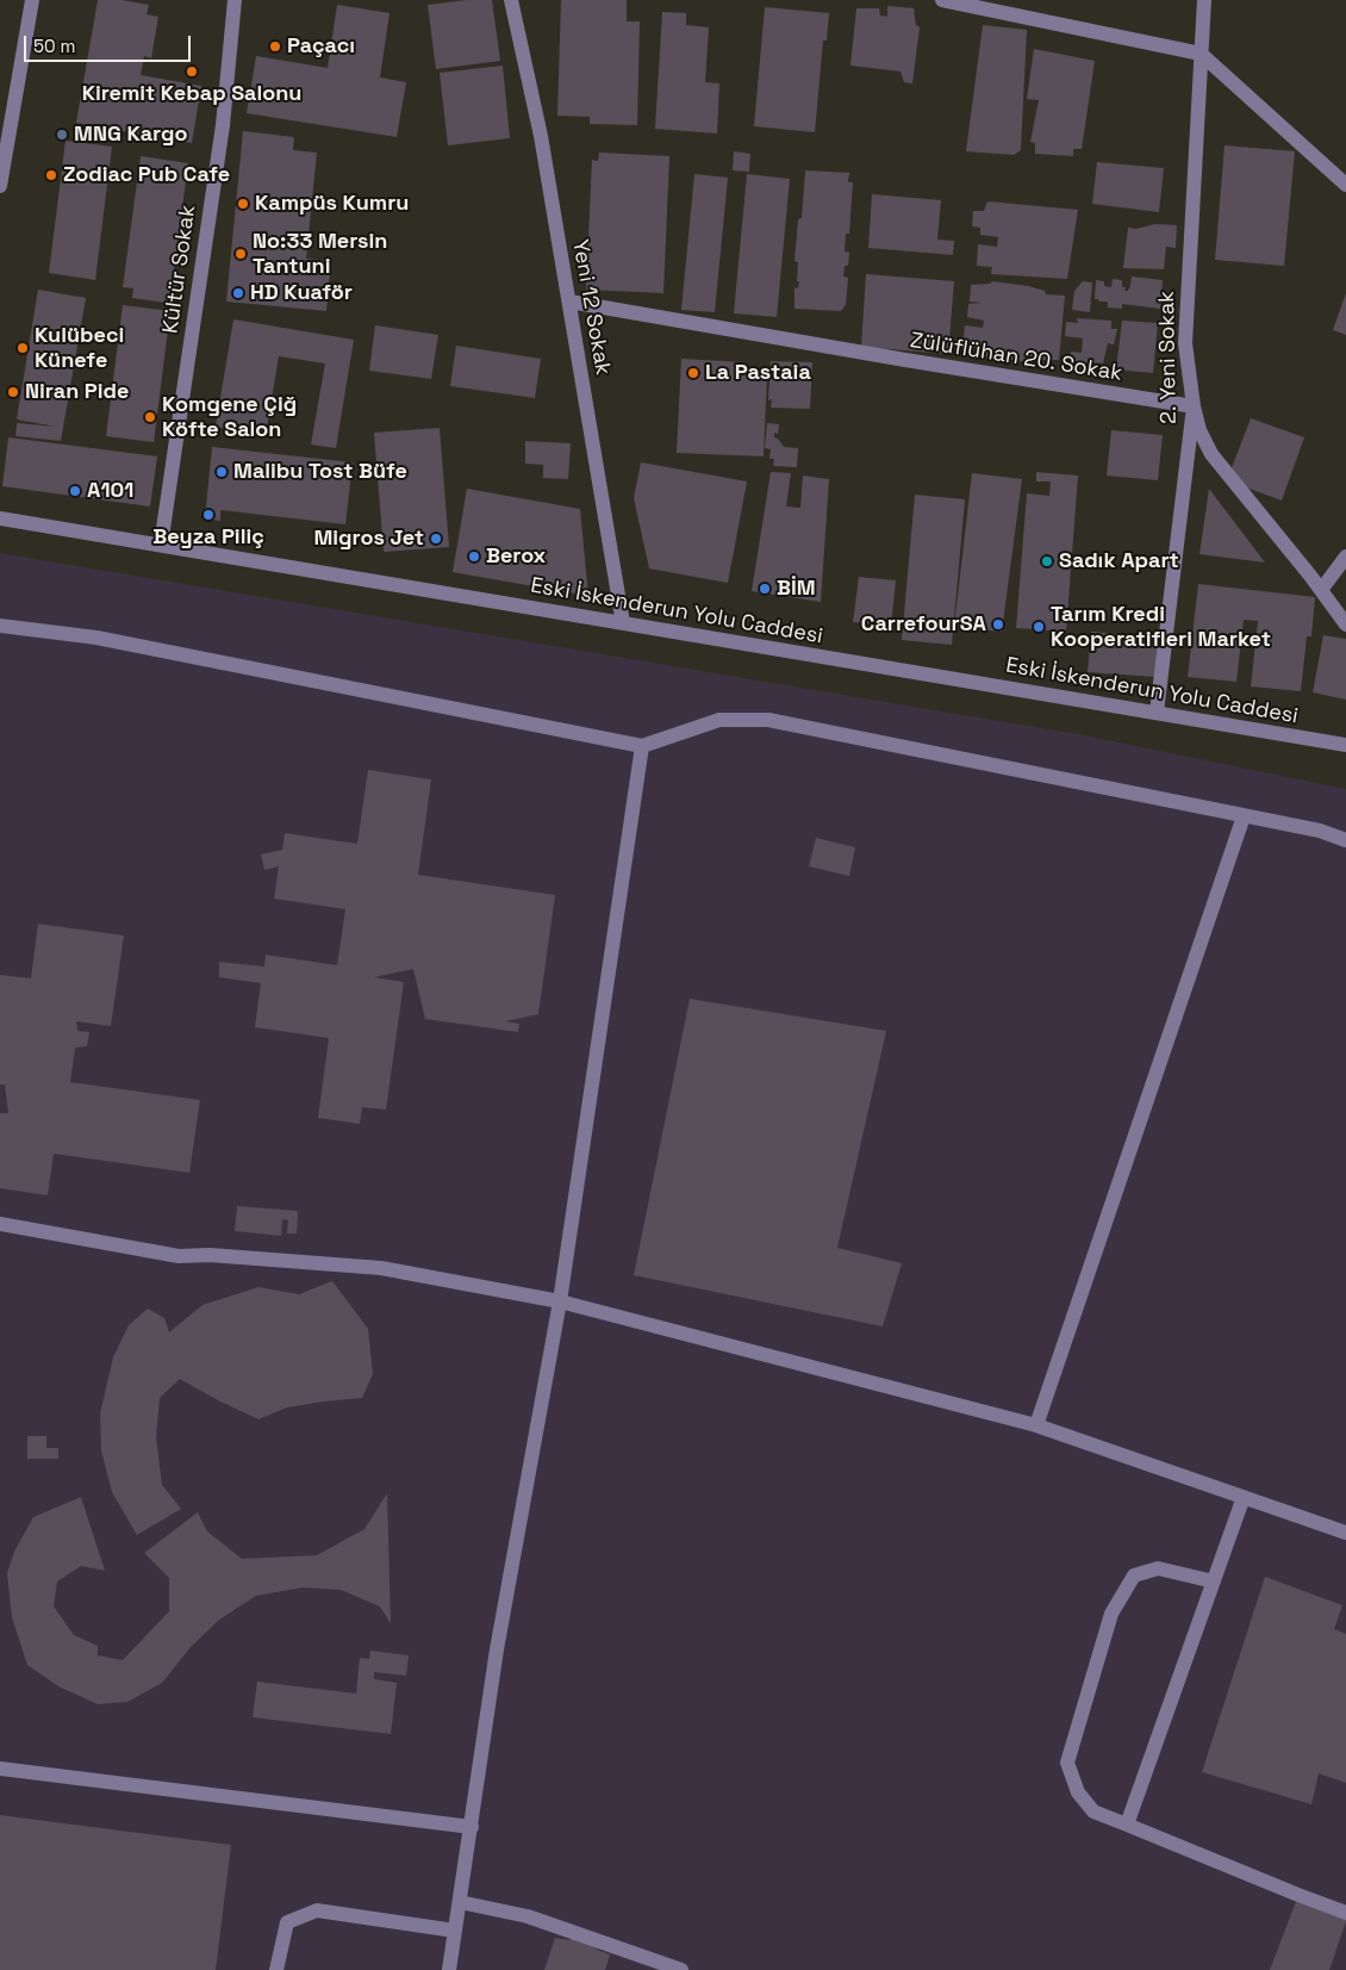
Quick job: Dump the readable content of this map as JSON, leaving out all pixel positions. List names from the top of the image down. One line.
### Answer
{"streets":{"street":["Kültür Sokak","Yeni 12 Sokak","Zülüflühan 20. Sokak","2. Yeni Sokak","Eski İskenderun Yolu Caddesi"]},"crossings":[["Kültür Sokak","Eski İskenderun Yolu Caddesi"],["Yeni 12 Sokak","Zülüflühan 20. Sokak"],["Yeni 12 Sokak","Eski İskenderun Yolu Caddesi"],["Zülüflühan 20. Sokak","2. Yeni Sokak"],["2. Yeni Sokak","Eski İskenderun Yolu Caddesi"]],"places":["Paçacı","Kiremit Kebap Salonu","MNG Kargo","Zodiac Pub Cafe","Kampüs Kumru","No:33 Mersin Tantuni","HD Kuaför","Kulübeci Künefe","La Pastaia","Niran Pide","Komgene Çiğ Köfte Salon","Malibu Tost Büfe","A101","Beyza Piliç","Migros Jet","Berox","Sadık Apart","BİM","CarrefourSA","Tarım Kredi Kooperatifleri Market"],"scale_bar":"50 m"}
